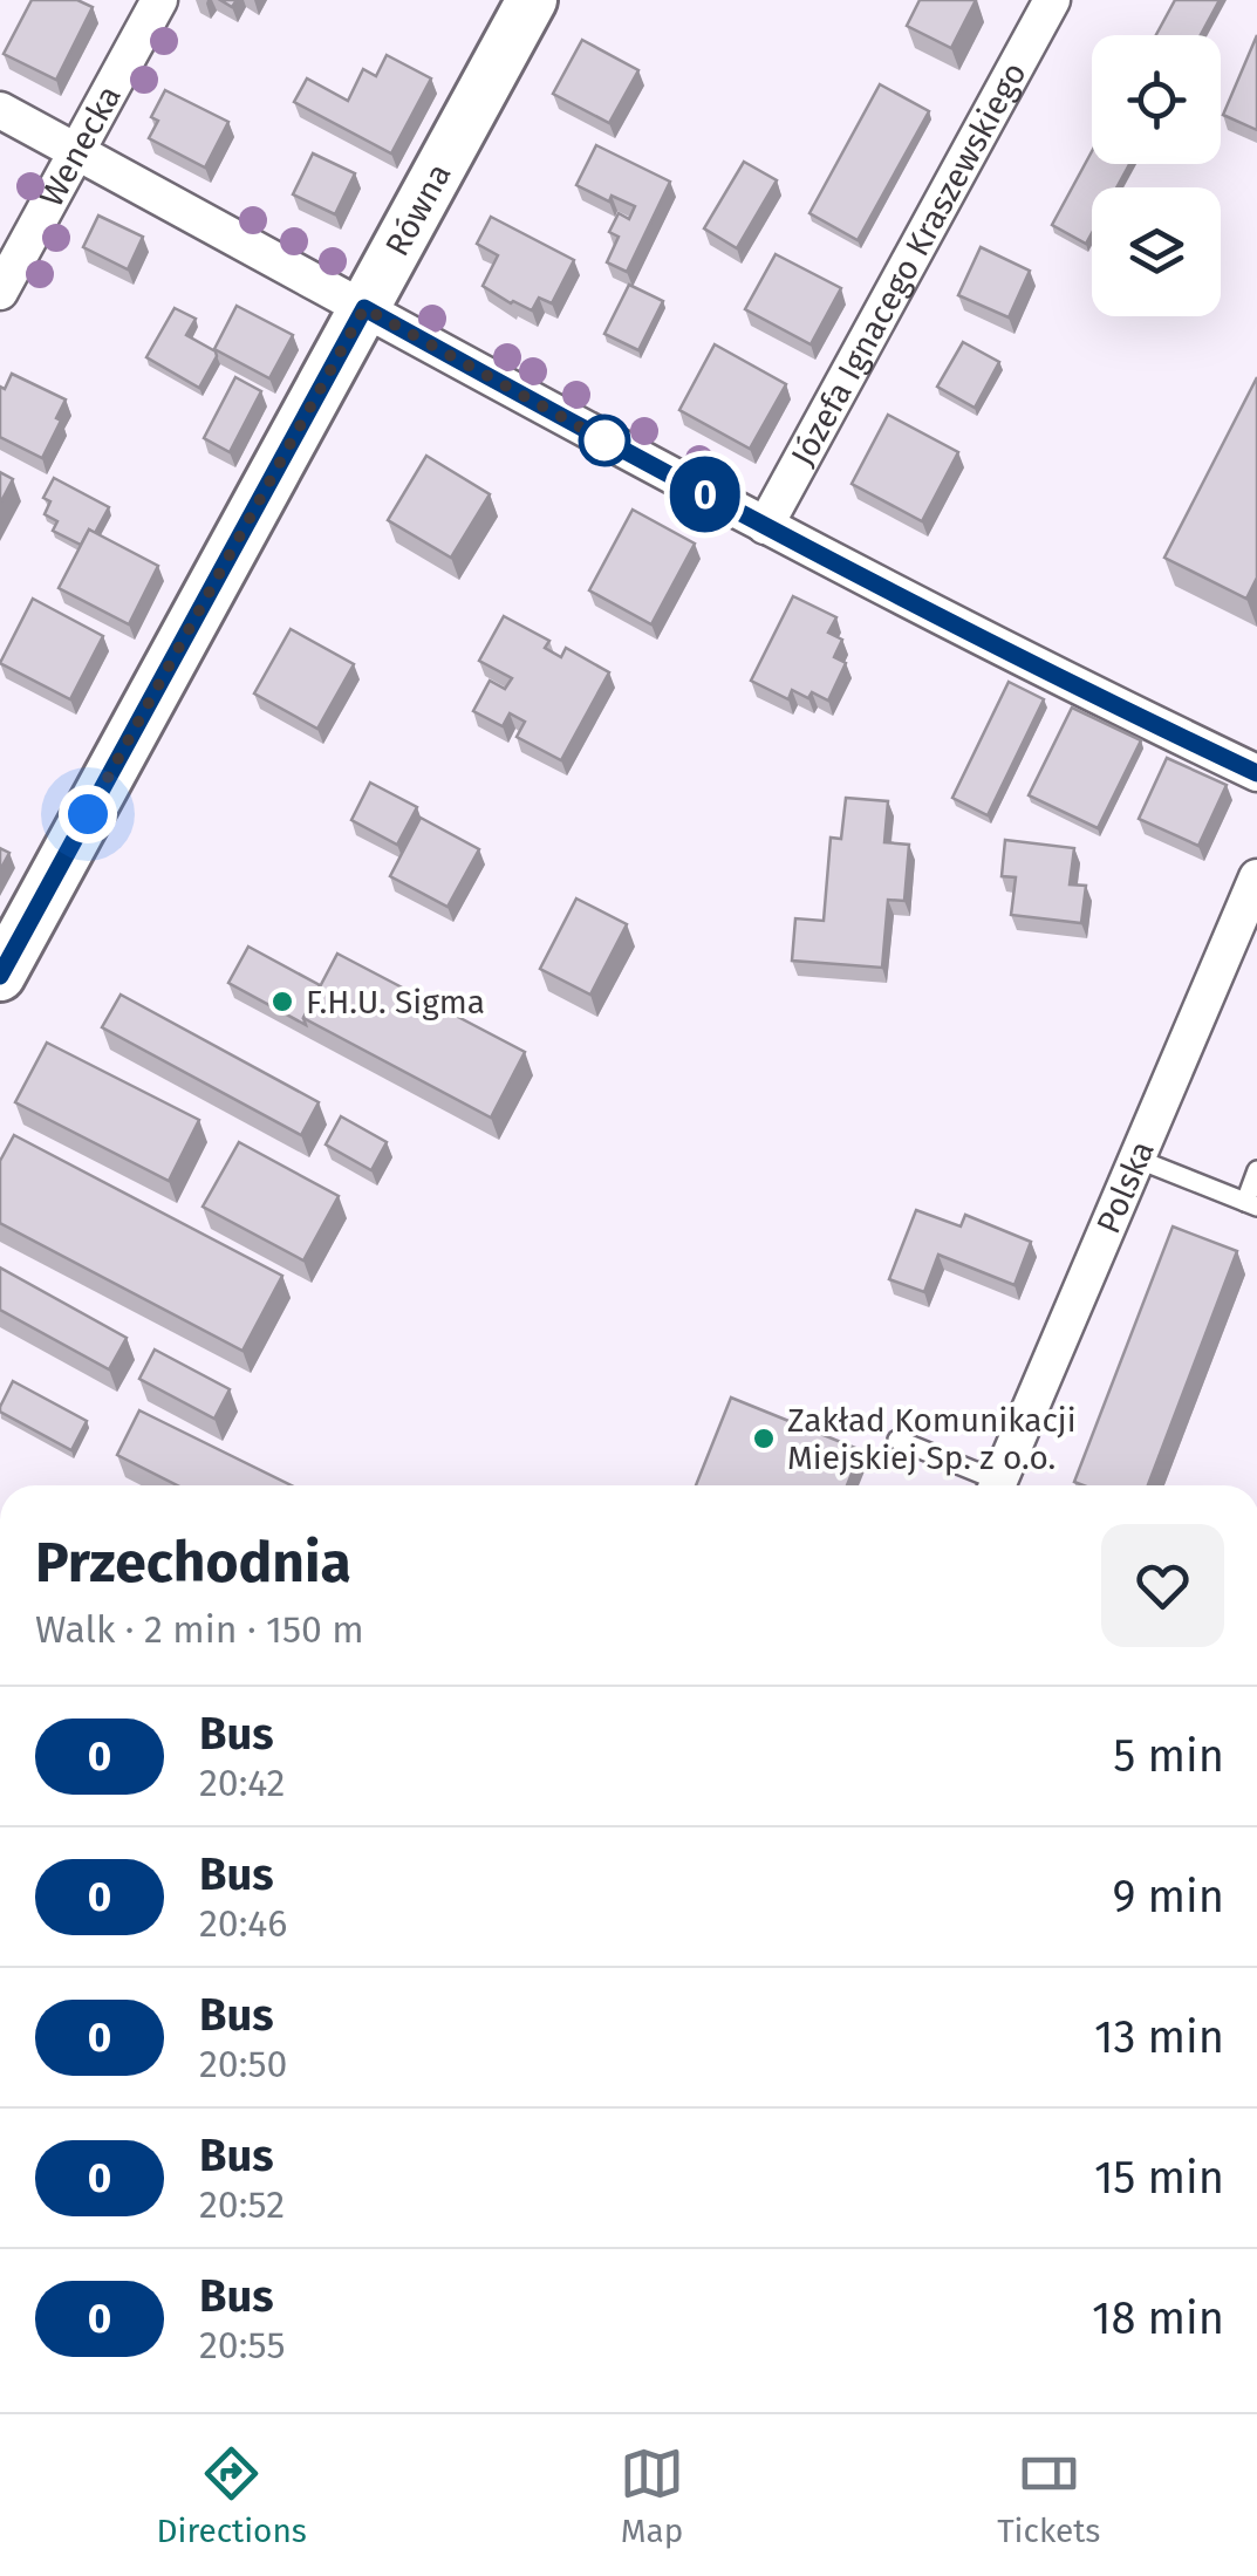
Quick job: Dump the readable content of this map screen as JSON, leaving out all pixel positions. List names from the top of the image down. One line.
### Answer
{"streets":{"street":["Wenecka","Równa","Józefa Ignacego Kraszewskiego","Polska"]},"places":["F.H.U. Sigma","Zakład Komunikacji Miejskiej Sp. z o.o."],"lines":["bus line 0"],"page":{"on_map":"0","heading":["Przechodnia","Walk · 2 min · 150 m"],"list":[{"mark":"0","name":"Bus","note":"20:42","value":"5 min"},{"mark":"0","name":"Bus","note":"20:46","value":"9 min"},{"mark":"0","name":"Bus","note":"20:50","value":"13 min"},{"mark":"0","name":"Bus","note":"20:52","value":"15 min"},{"mark":"0","name":"Bus","note":"20:55","value":"18 min"}],"tabs":["Directions","Map","Tickets"]}}
